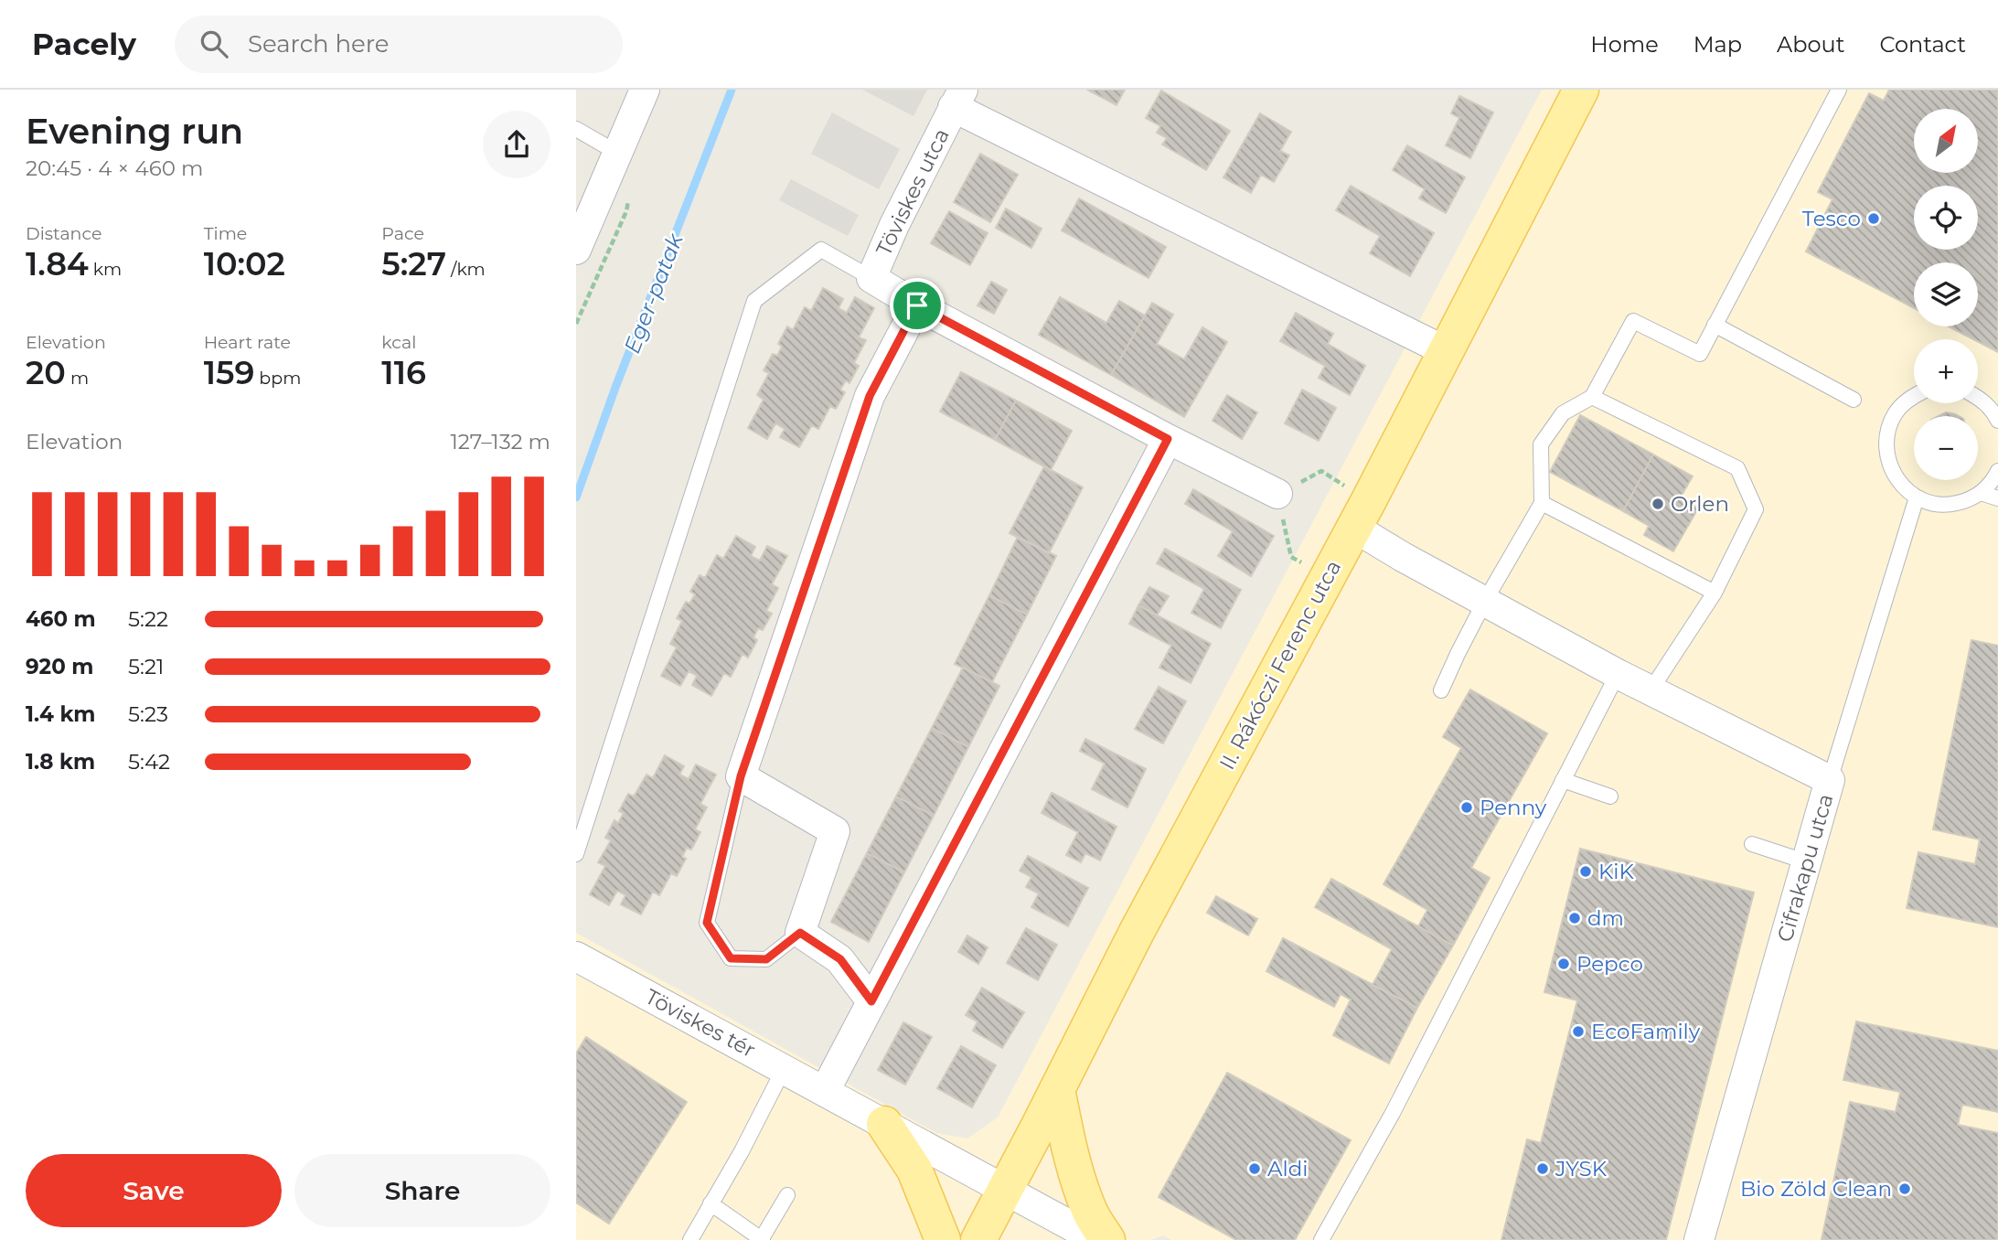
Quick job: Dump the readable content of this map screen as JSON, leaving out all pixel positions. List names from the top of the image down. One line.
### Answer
{"streets":{"main road":["II. Rákóczi Ferenc utca"],"street":["Töviskes utca","Cifrakapu utca","Töviskes tér"]},"crossings":[["Töviskes utca","II. Rákóczi Ferenc utca"],["II. Rákóczi Ferenc utca","Töviskes tér"]],"water":["Eger-patak"],"places":["Tesco","Orlen","Penny","KiK","dm","Pepco","EcoFamily","Aldi","JYSK","Bio Zöld Clean"],"north":"top right","page":{"header":"Pacely","search":"Search here","nav":["Home","Map","About","Contact"],"heading":["Evening run","20:45 · 4 × 460 m"],"map_buttons":["+","−"],"stats":[["Distance","1.84 km"],["Time","10:02"],["Pace","5:27 /km"],["Elevation","20 m"],["Heart rate","159 bpm"],["kcal","116"]],"chart":["Elevation","127–132 m"],"list":[{"name":"460 m","note":"5:22"},{"name":"920 m","note":"5:21"},{"name":"1.4 km","note":"5:23"},{"name":"1.8 km","note":"5:42"}],"buttons":["Save","Share"]}}
